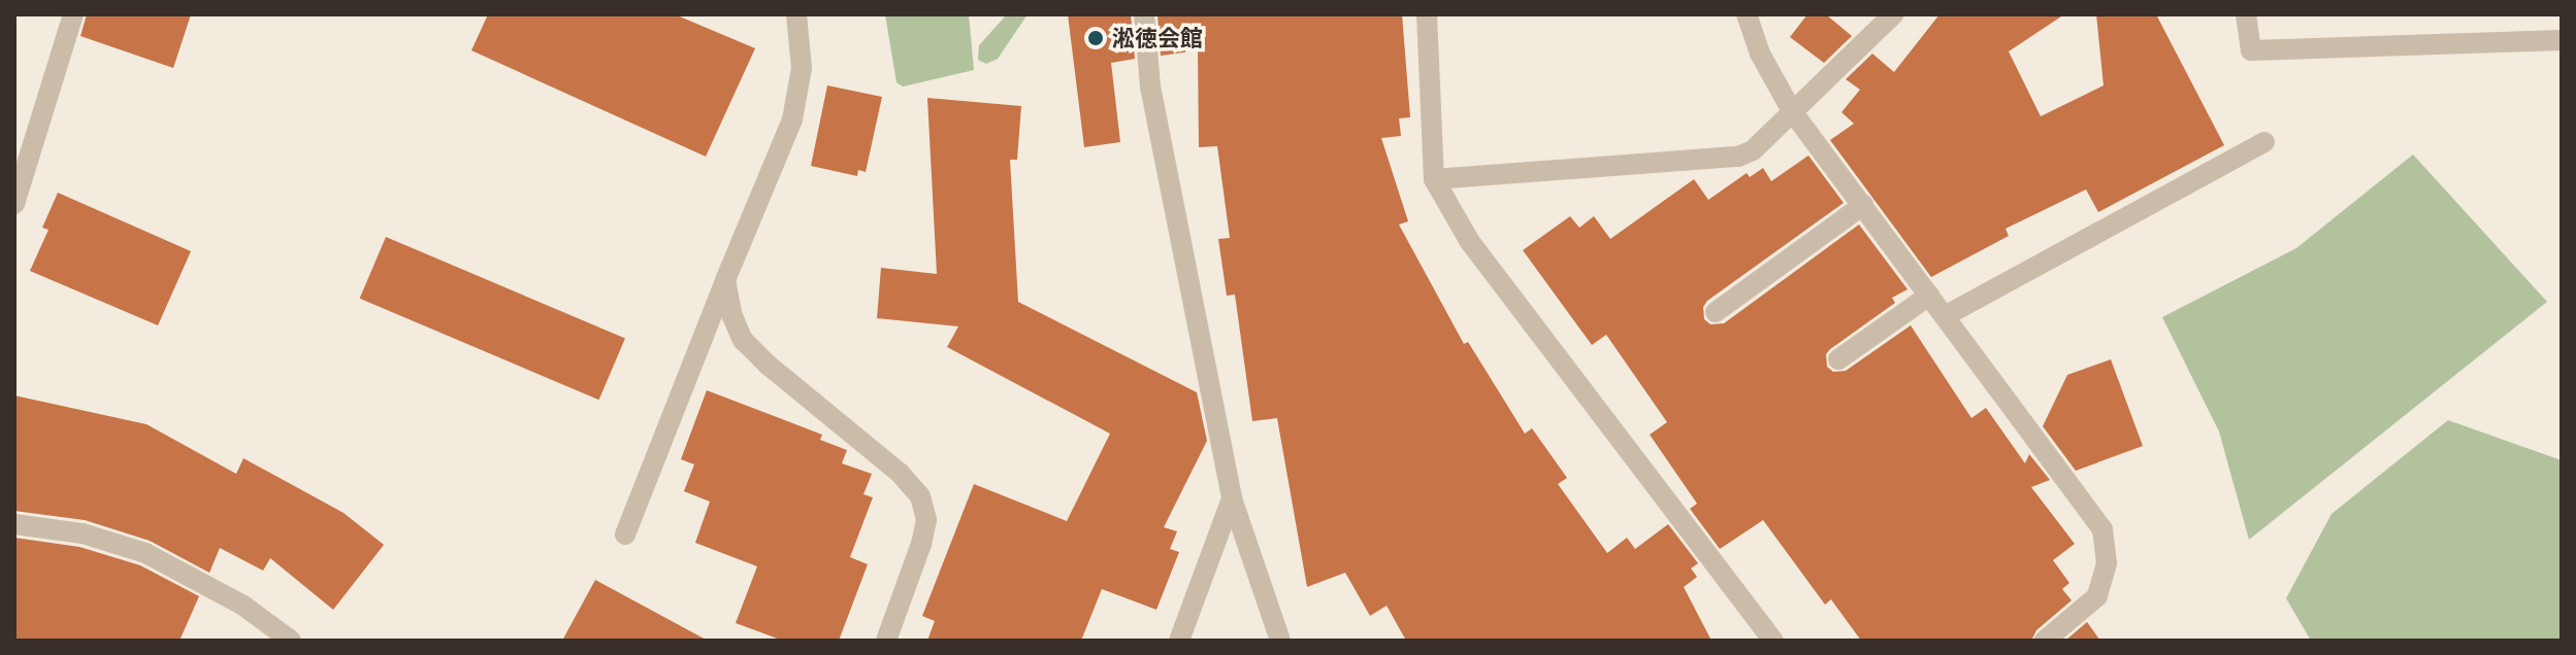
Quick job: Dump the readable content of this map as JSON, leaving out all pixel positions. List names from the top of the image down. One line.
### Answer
{"places":["淞徳会館"]}
